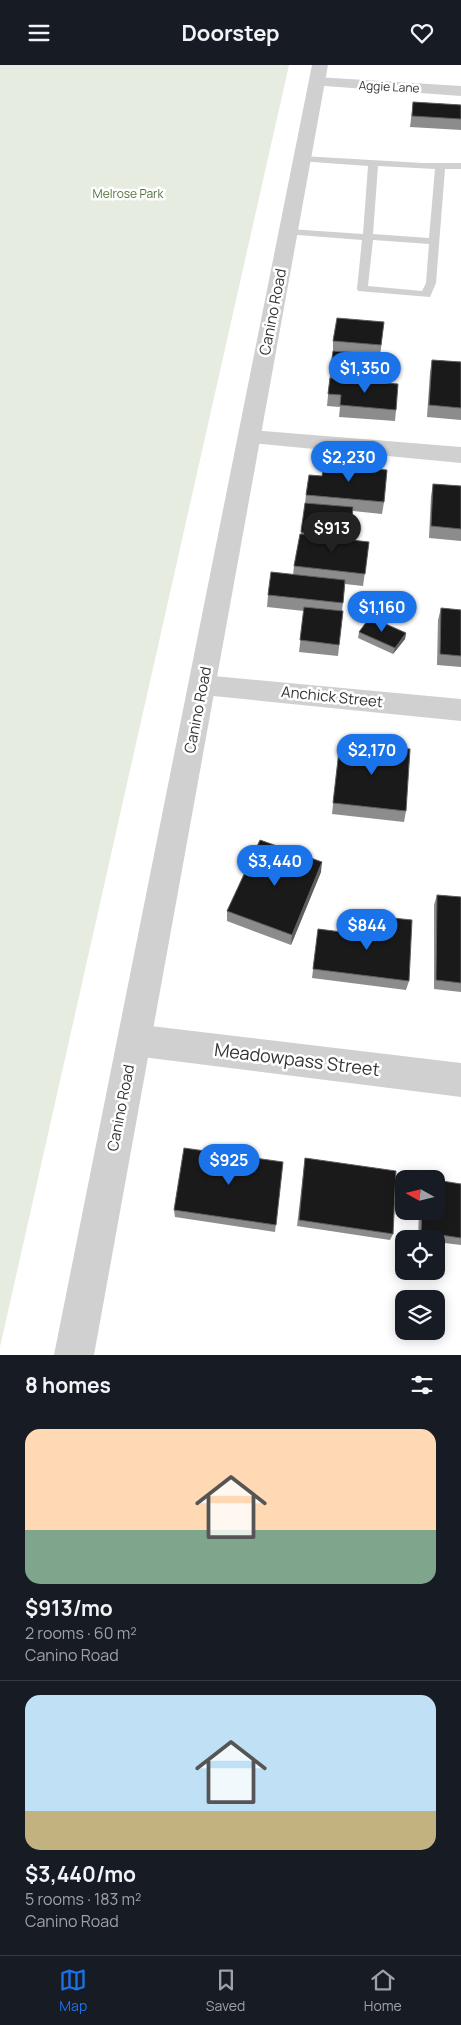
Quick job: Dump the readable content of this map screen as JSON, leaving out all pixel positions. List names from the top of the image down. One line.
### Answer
{"streets":{"street":["Aggie Lane","Canino Road","Anchick Street","Meadowpass Street"]},"crossings":[["Aggie Lane","Canino Road"],["Canino Road","Anchick Street"],["Canino Road","Meadowpass Street"]],"parks":["Melrose Park"],"north":"left","page":{"header":"Doorstep","price":["$1,350","$2,230","$913","$1,160","$2,170","$3,440","$844","$925"],"heading":"8 homes","list":[{"name":"$913/mo","note":"2 rooms · 60 m² · Canino Road"},{"name":"$3,440/mo","note":"5 rooms · 183 m² · Canino Road"}],"tabs":["Map","Saved","Home"]}}
